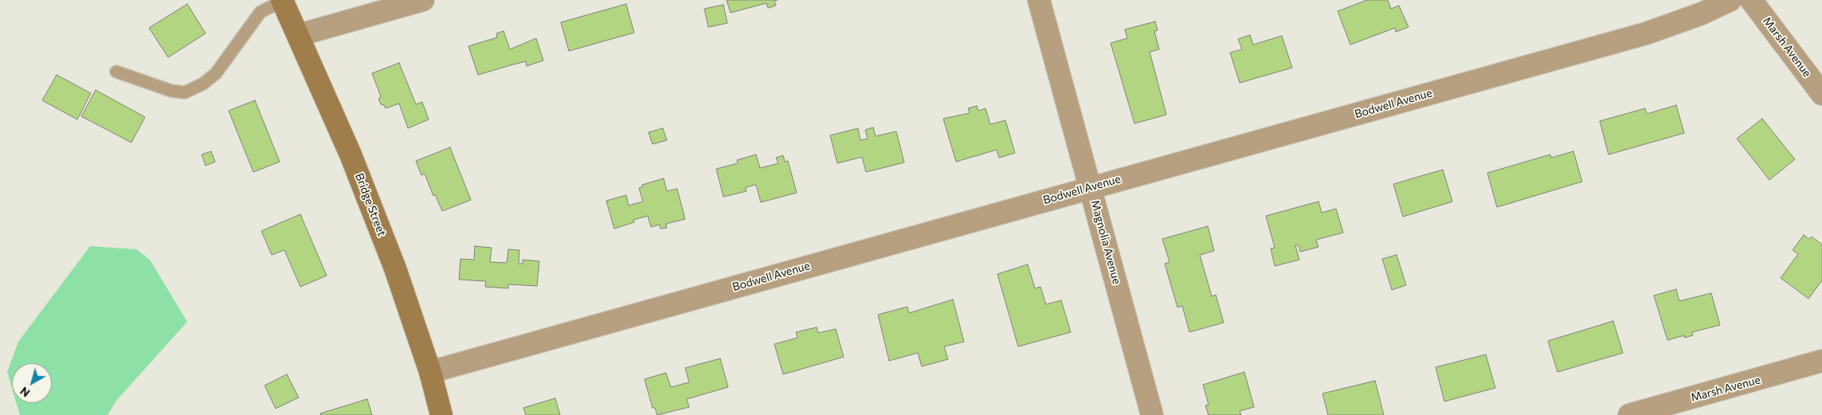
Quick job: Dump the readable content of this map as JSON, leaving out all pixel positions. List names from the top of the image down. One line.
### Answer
{"streets":{"street":["Marsh Avenue","Bodwell Avenue","Bridge Street","Magnolia Avenue"]},"crossings":[["Bodwell Avenue","Bridge Street"],["Bodwell Avenue","Magnolia Avenue"]],"north":"bottom left"}
